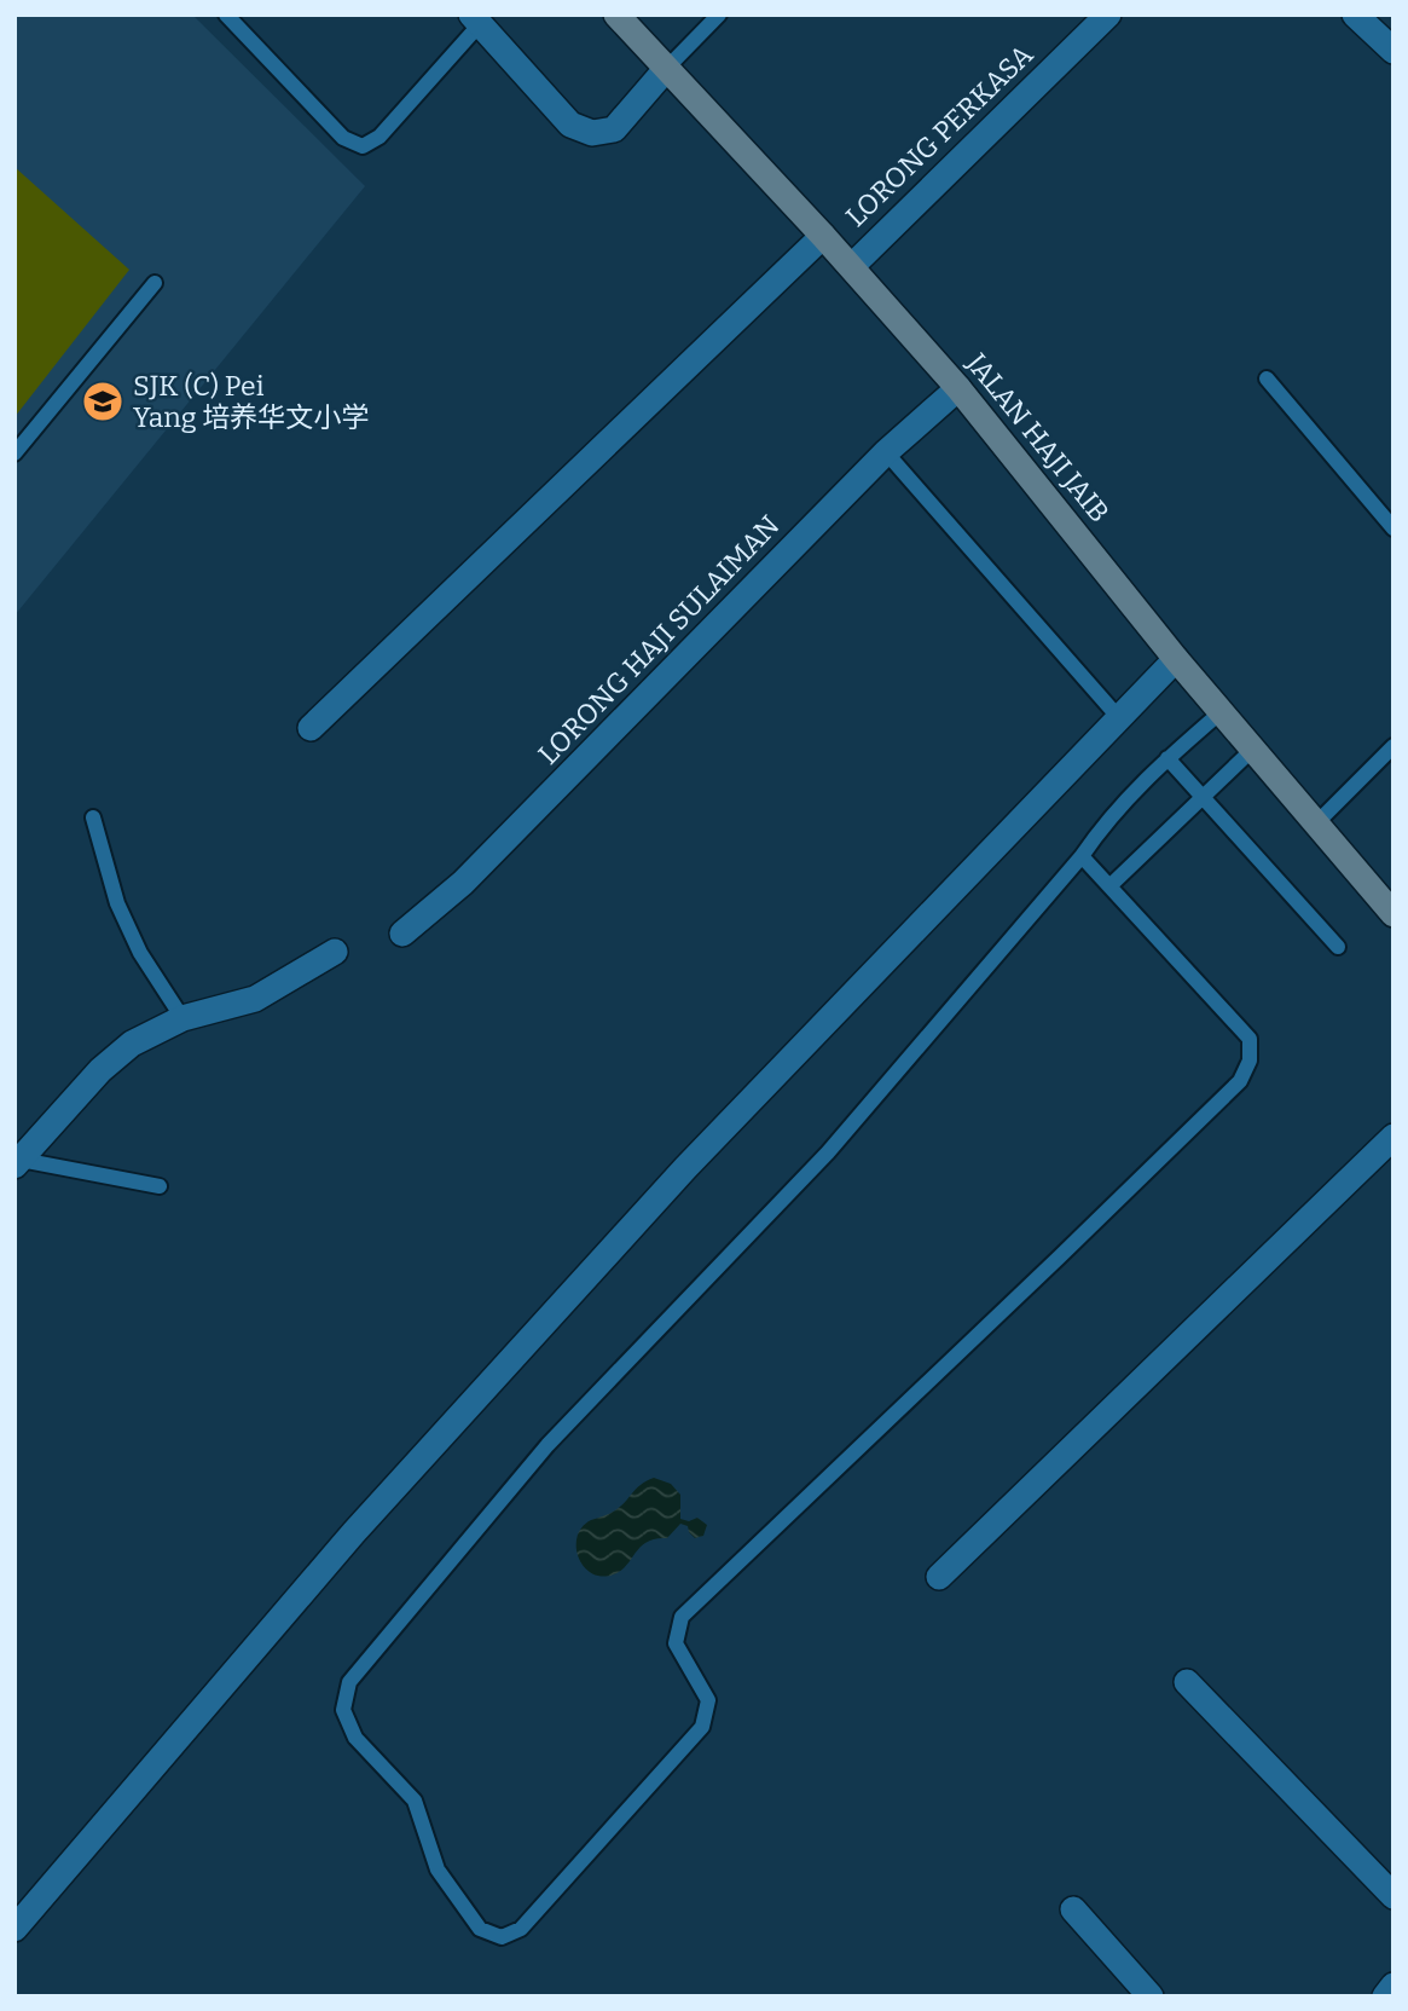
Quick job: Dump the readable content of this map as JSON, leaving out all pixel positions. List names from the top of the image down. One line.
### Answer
{"streets":{"street":["LORONG PERKASA","JALAN HAJI JAIB","LORONG HAJI SULAIMAN"]},"crossings":[["LORONG PERKASA","JALAN HAJI JAIB"],["JALAN HAJI JAIB","LORONG HAJI SULAIMAN"]],"places":{"school or university":["SJK (C) Pei Yang 培养华文小学"]}}
